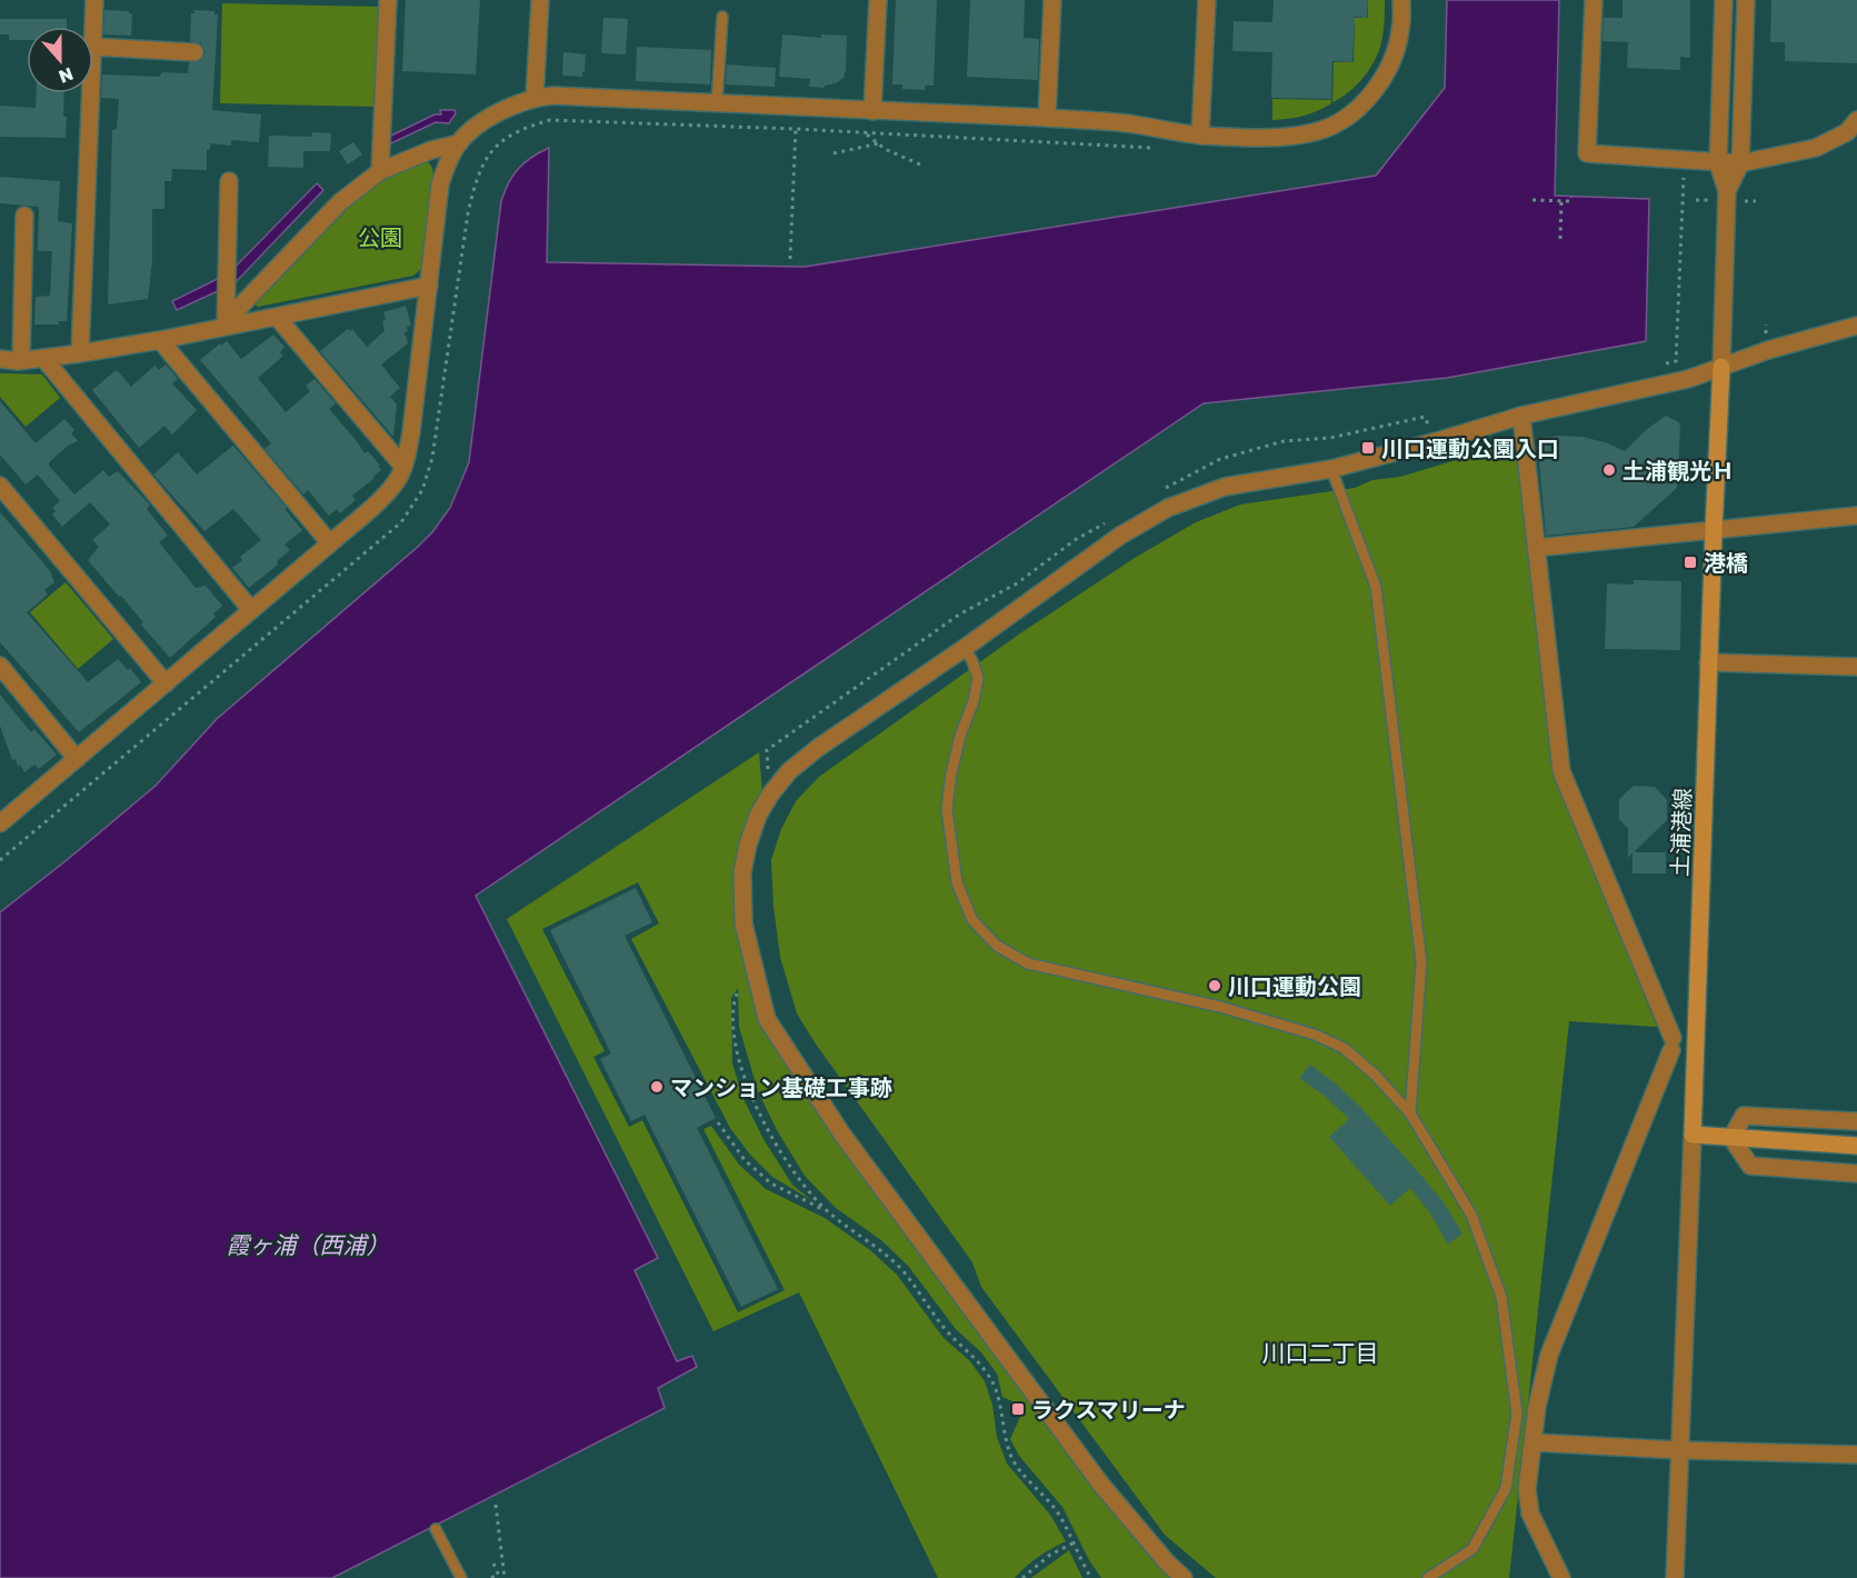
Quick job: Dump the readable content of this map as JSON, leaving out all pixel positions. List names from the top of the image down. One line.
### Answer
{"streets":{"main road":["土浦港線"]},"districts":["川口二丁目"],"water":["霞ヶ浦（西浦）"],"parks":["公園"],"places":{"transit":["川口運動公園入口","港橋","ラクスマリーナ"],"other":["土浦観光Ｈ","川口運動公園","マンション基礎工事跡"]},"north":"bottom"}
